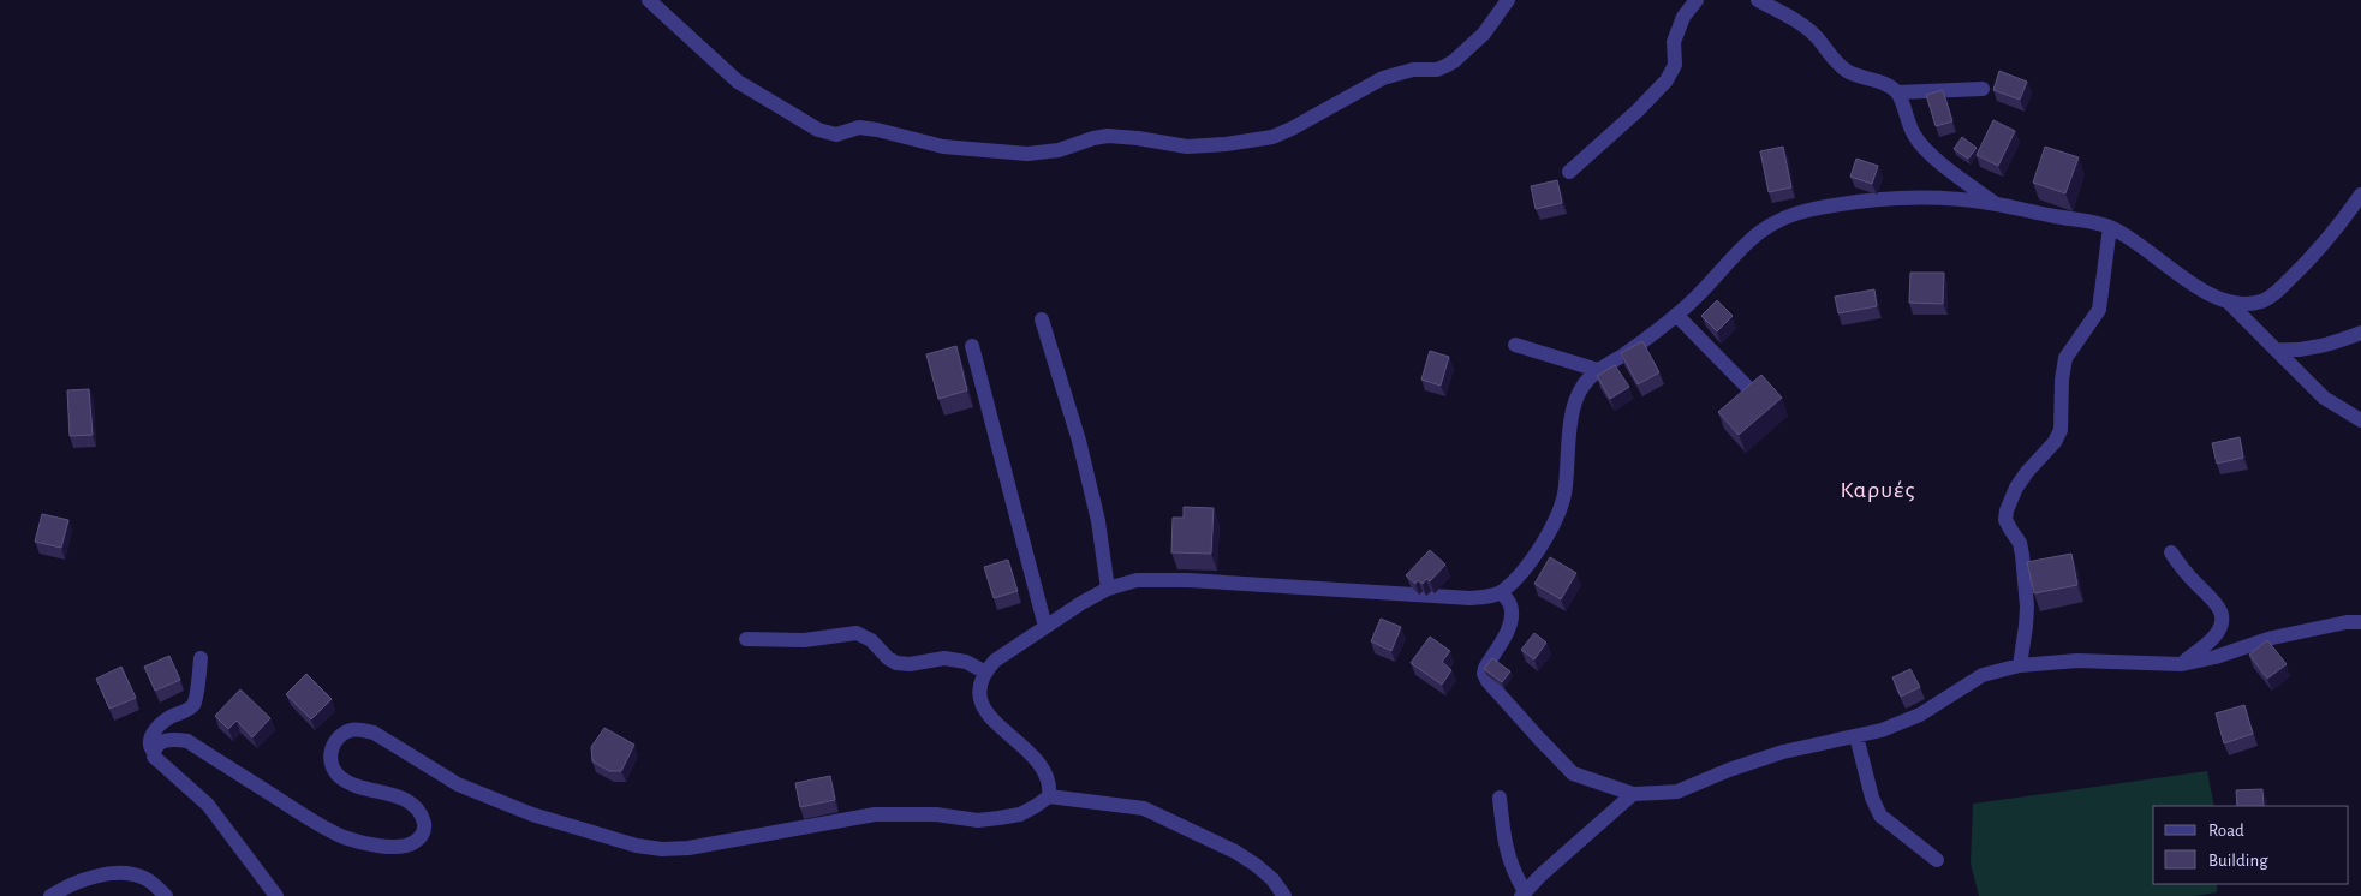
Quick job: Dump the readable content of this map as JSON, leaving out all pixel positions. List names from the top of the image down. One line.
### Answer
{"districts":["Καρυές"],"legend":["Road","Building"]}
